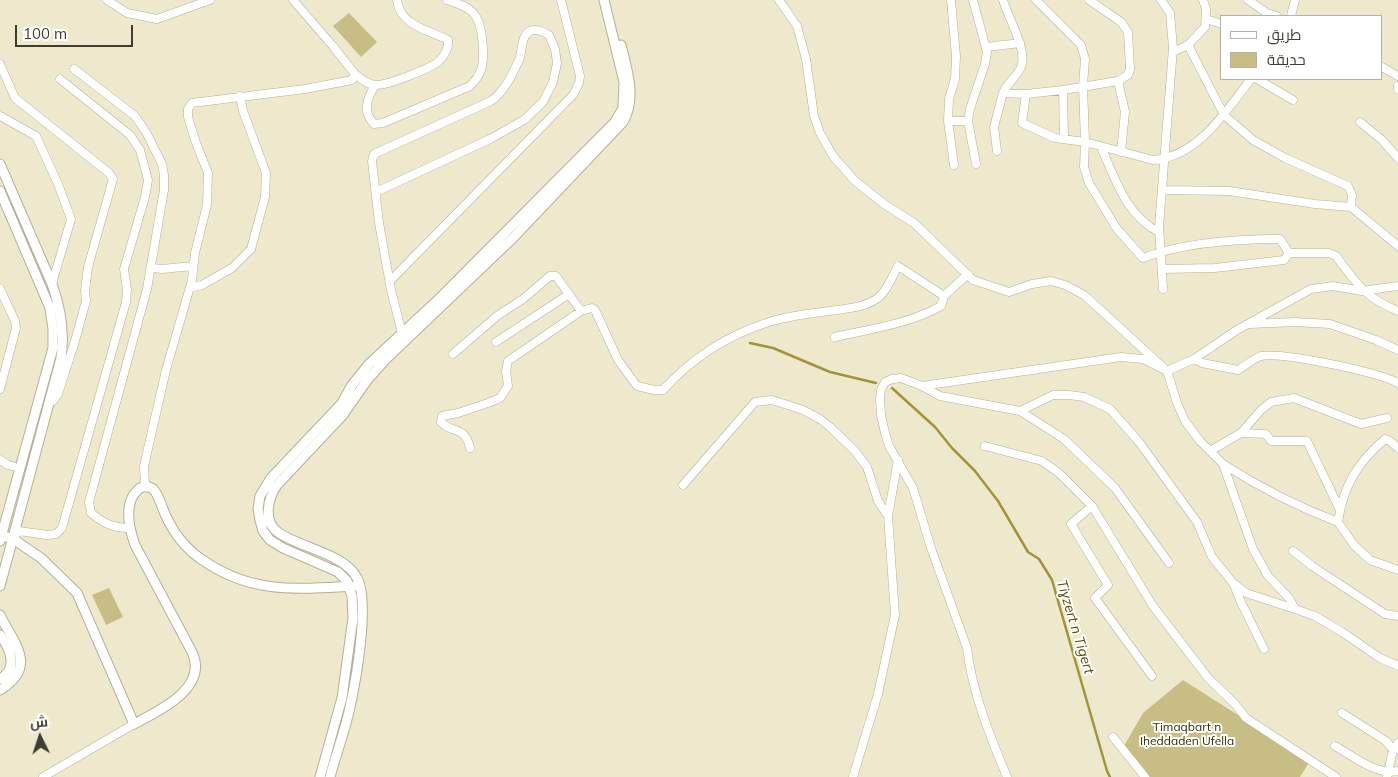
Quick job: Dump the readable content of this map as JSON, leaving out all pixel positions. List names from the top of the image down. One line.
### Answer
{"water":["Tiɣzert n Tigert"],"parks":["Timaqbart n Iḥeddaden Ufella"],"legend":["طريق","حديقة"],"scale_bar":"100 m","north":"top"}
